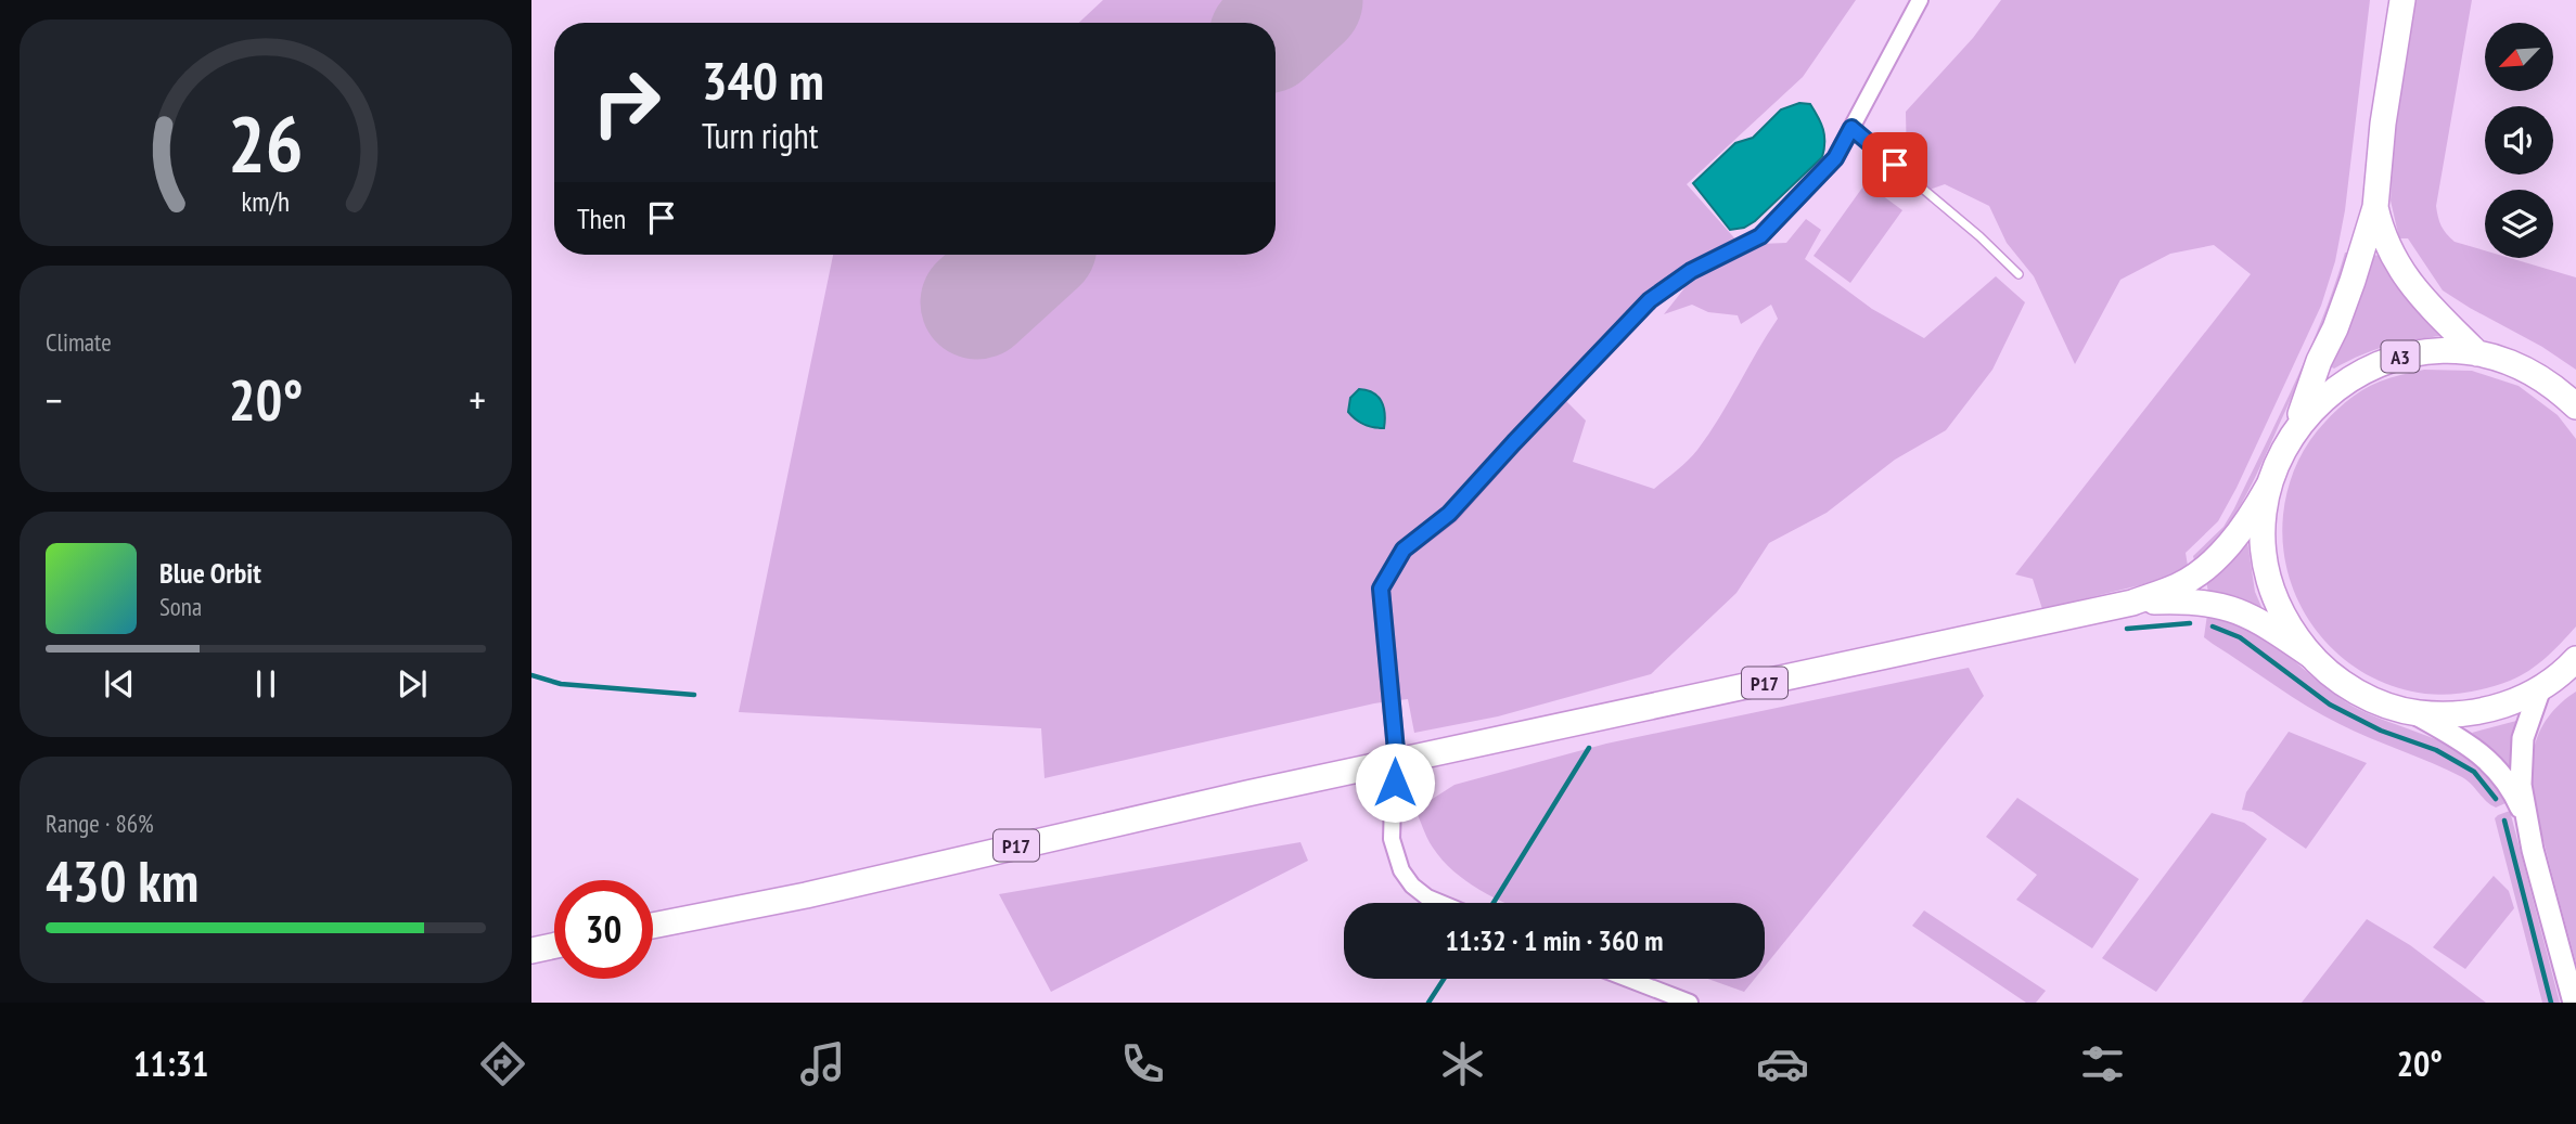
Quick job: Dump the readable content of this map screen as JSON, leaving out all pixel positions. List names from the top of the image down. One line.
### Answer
{"streets":{"main road":["A3","P17"]},"crossings":[["A3","P17"]],"north":"bottom left","page":{"turn":["340 m","Turn right"],"then":"Then","tile":["Climate",["Range · 86%","430 km"]],"heat":["−","20°","+"],"song":["Blue Orbit","Sona"],"limit":"30","trip":"11:32 · 1 min · 360 m","tabs":["11:31","20°"],"gauge":["26","km/h"]}}
